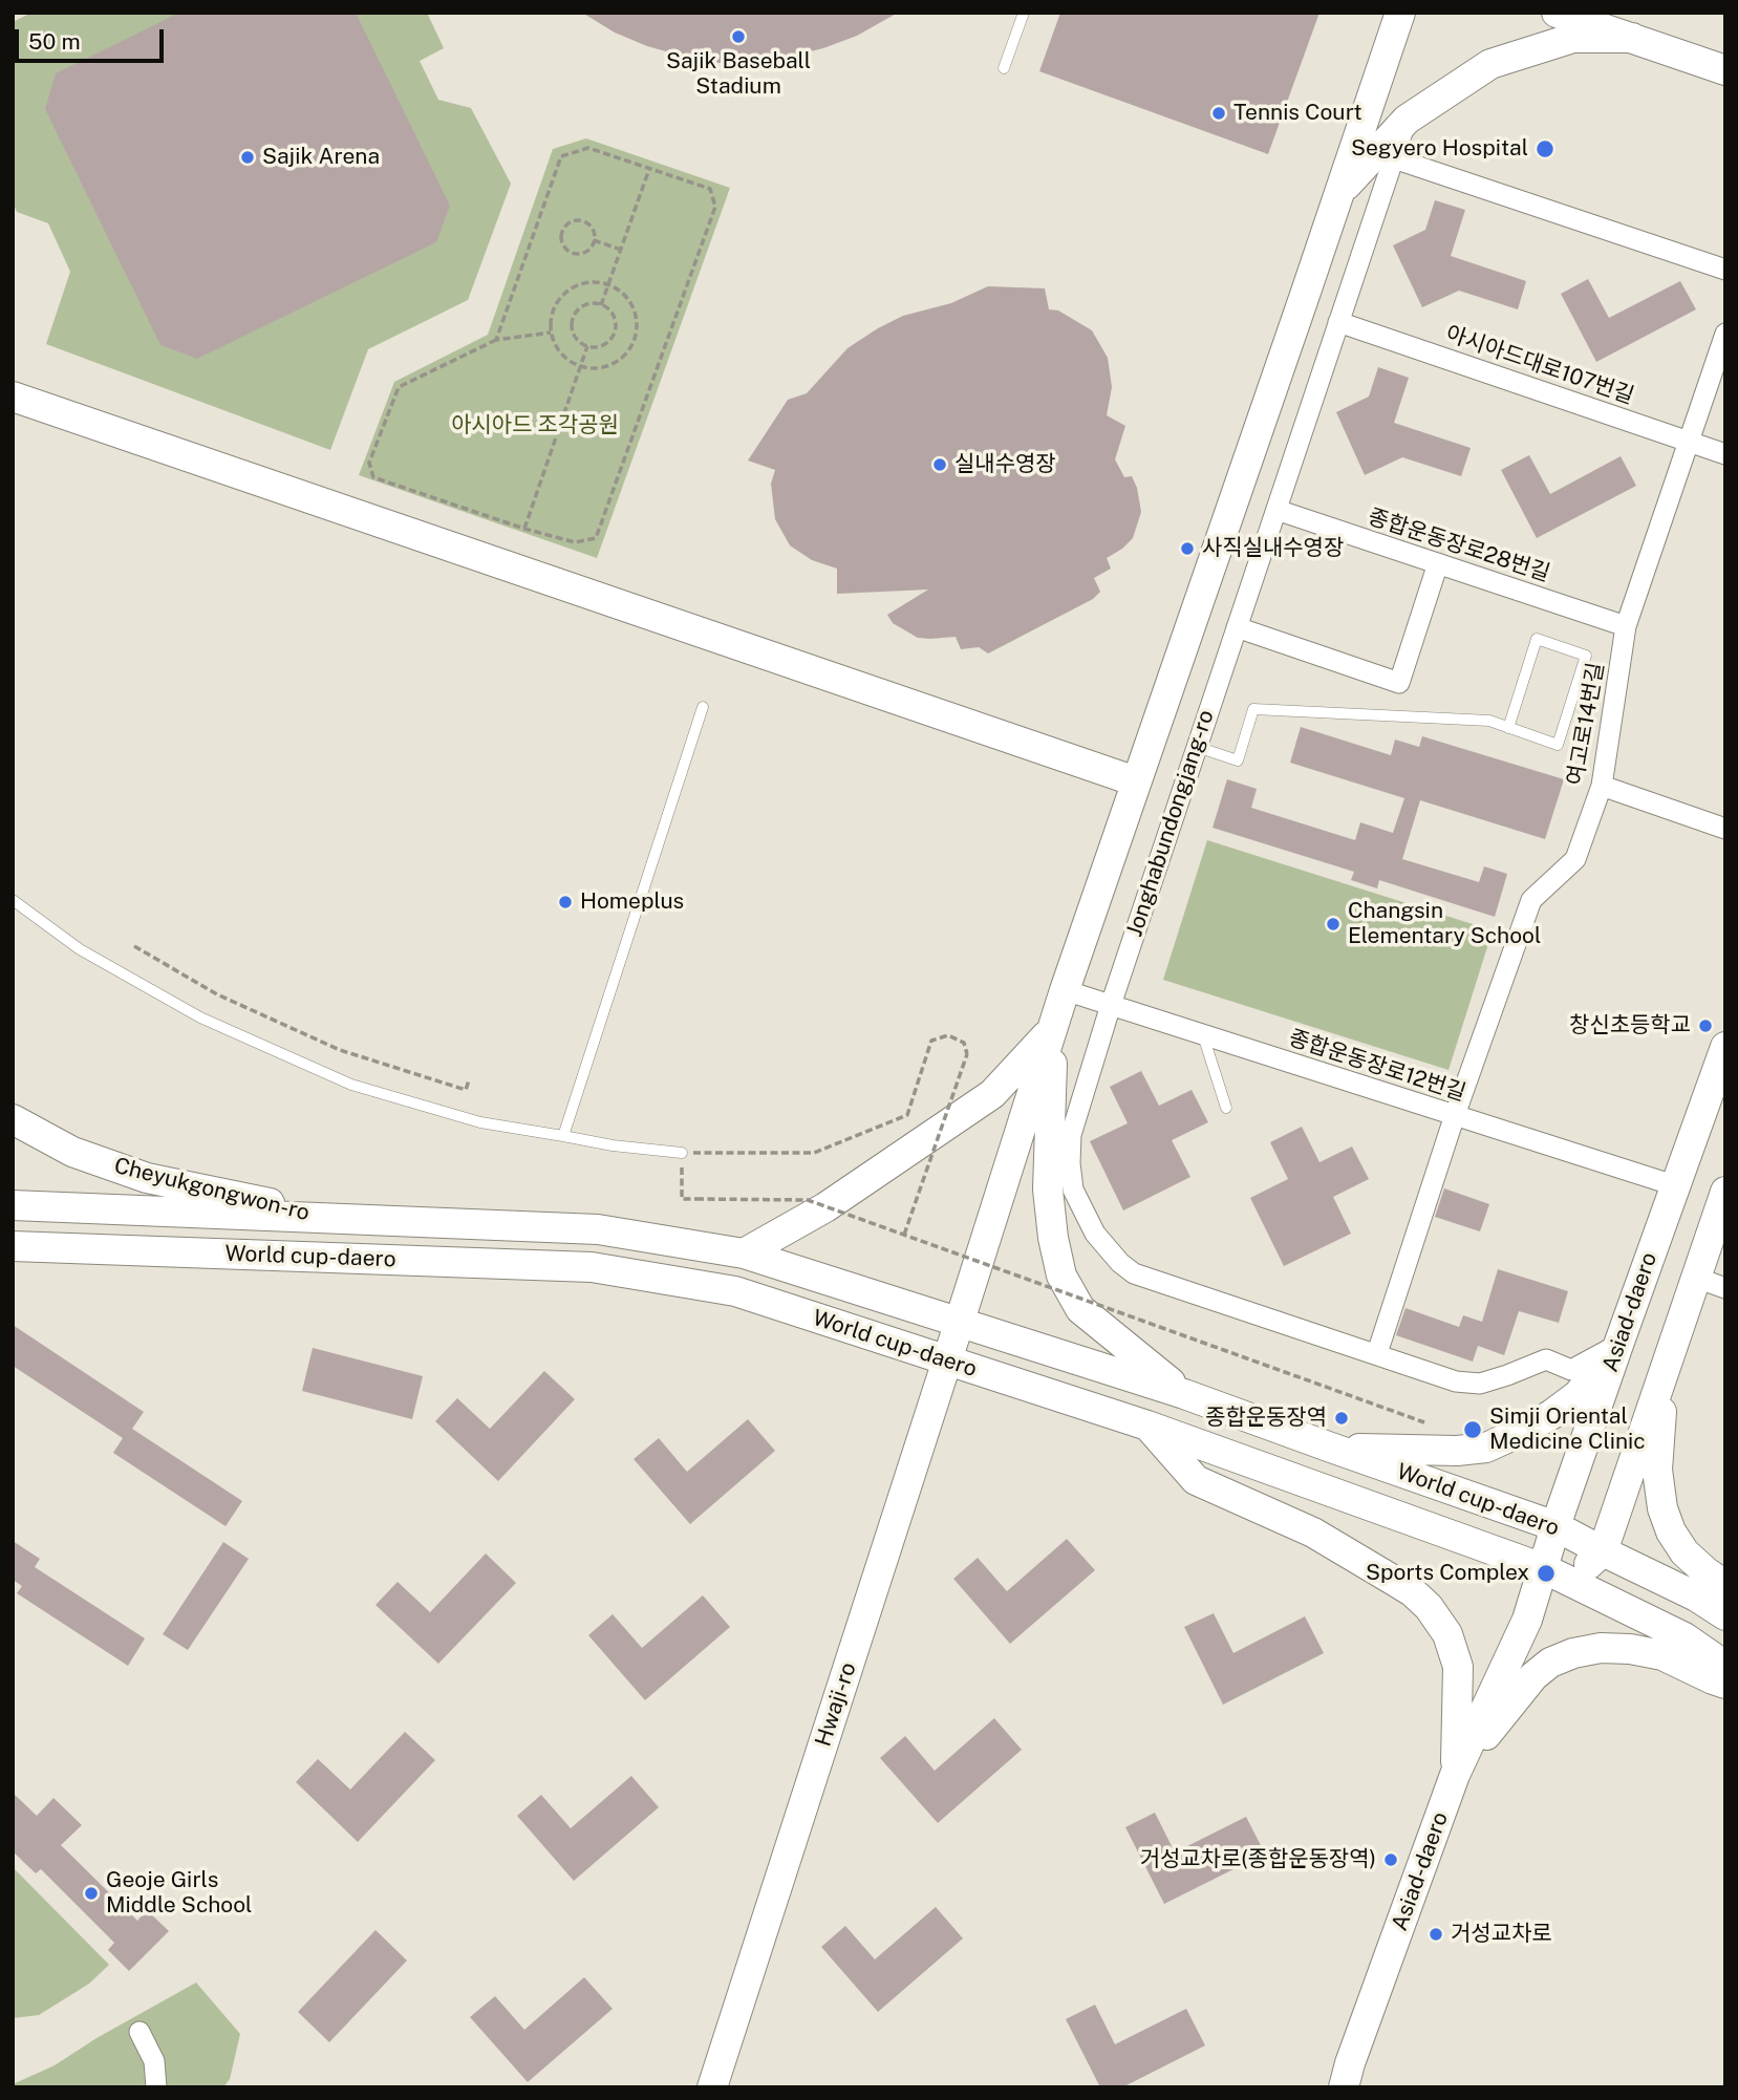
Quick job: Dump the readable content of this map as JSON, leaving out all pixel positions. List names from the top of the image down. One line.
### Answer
{"streets":{"main road":["Jonghabundongjang-ro","Cheyukgongwon-ro","World cup-daero","Asiad-daero","Hwaji-ro"],"street":["아시아드대로107번길","종합운동장로28번길","여고로14번길","종합운동장로12번길"]},"crossings":[["아시아드대로107번길","여고로14번길"],["아시아드대로107번길","Jonghabundongjang-ro"],["종합운동장로28번길","여고로14번길"],["종합운동장로28번길","Jonghabundongjang-ro"],["여고로14번길","Jonghabundongjang-ro"],["여고로14번길","종합운동장로12번길"],["Jonghabundongjang-ro","종합운동장로12번길"],["Jonghabundongjang-ro","World cup-daero"],["Jonghabundongjang-ro","Asiad-daero"],["Jonghabundongjang-ro","Hwaji-ro"],["종합운동장로12번길","Asiad-daero"],["Cheyukgongwon-ro","World cup-daero"],["World cup-daero","Asiad-daero"],["World cup-daero","Hwaji-ro"]],"parks":["아시아드 조각공원"],"places":["Sajik Baseball Stadium","Tennis Court","Segyero Hospital","Sajik Arena","실내수영장","사직실내수영장","Homeplus","Changsin Elementary School","창신초등학교","종합운동장역","Simji Oriental Medicine Clinic","Sports Complex","거성교차로(종합운동장역)","Geoje Girls Middle School","거성교차로"],"scale_bar":"50 m"}
